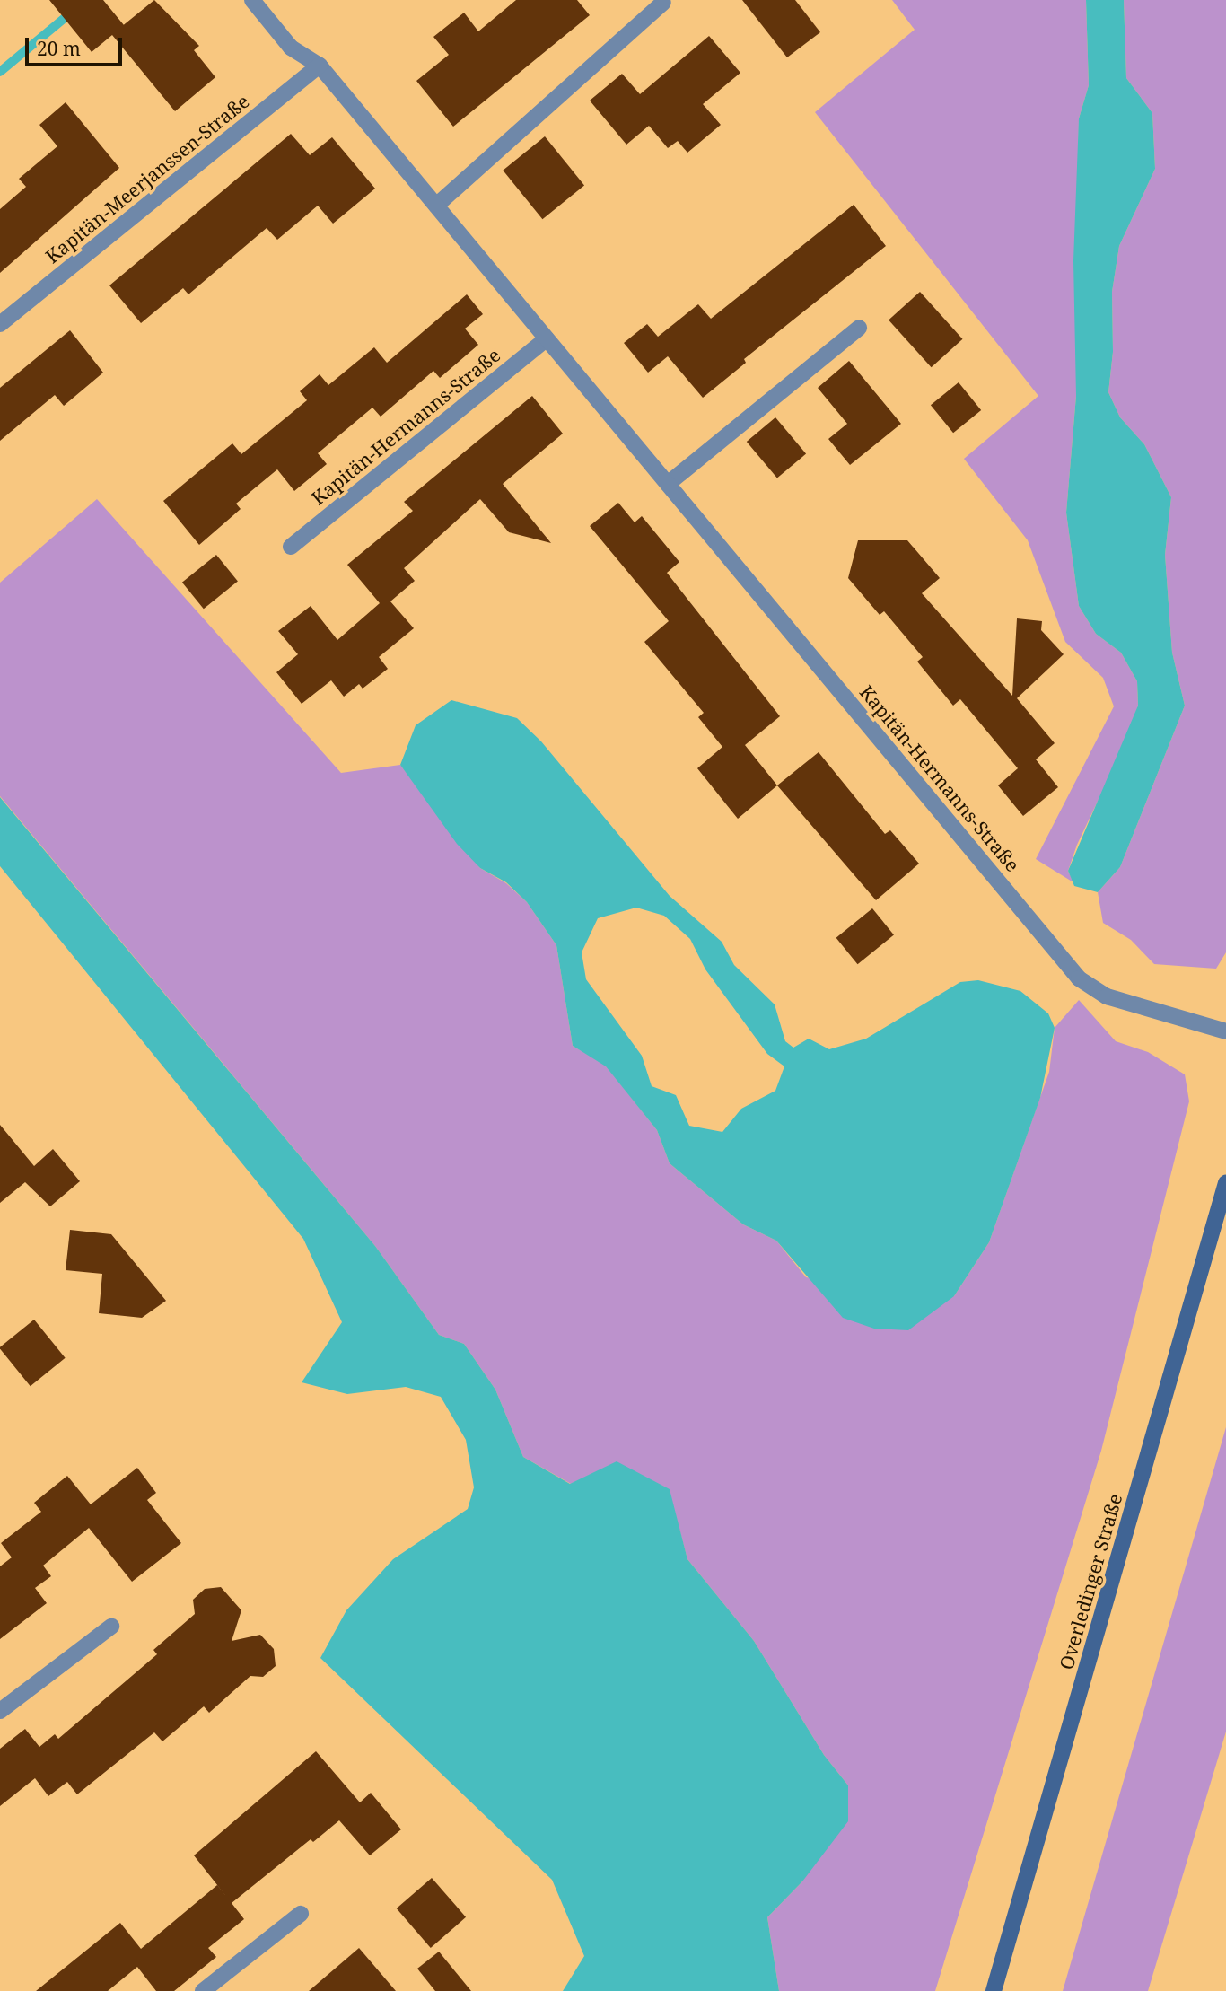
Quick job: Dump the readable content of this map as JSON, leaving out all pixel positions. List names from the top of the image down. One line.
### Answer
{"streets":{"street":["Kapitän-Meerjanssen-Straße","Kapitän-Hermanns-Straße","Overledinger Straße"]},"crossings":[["Kapitän-Meerjanssen-Straße","Kapitän-Hermanns-Straße"]],"scale_bar":"20 m"}
